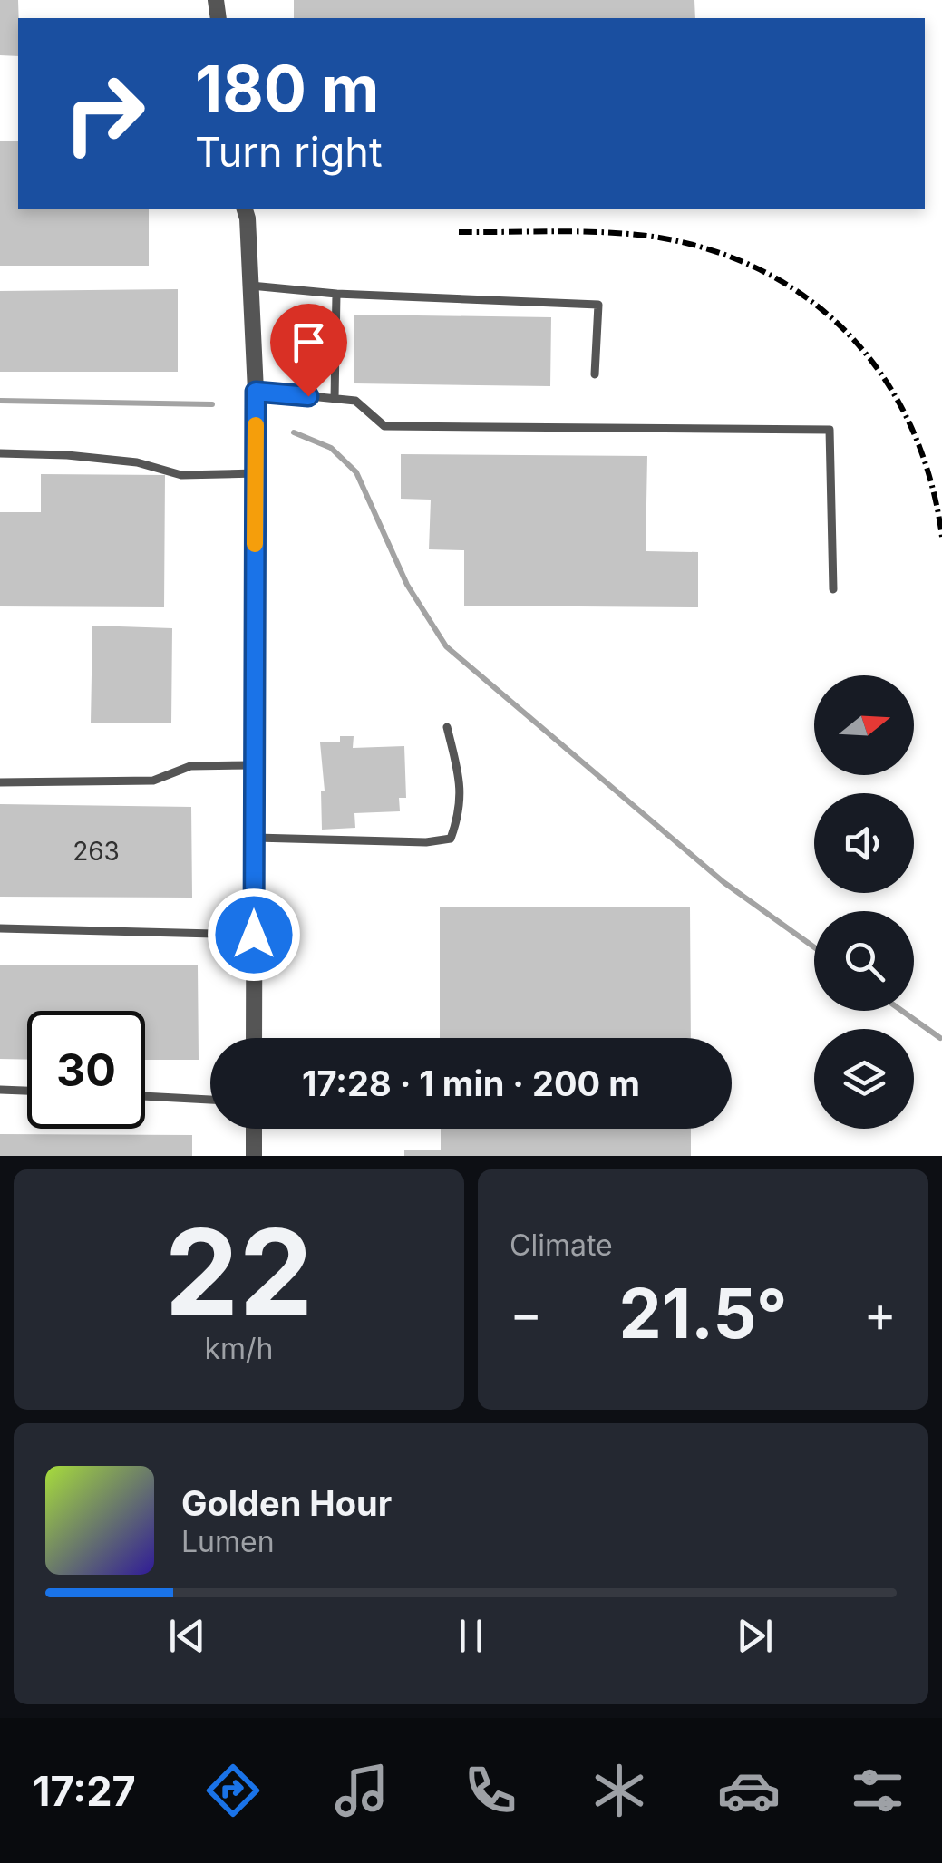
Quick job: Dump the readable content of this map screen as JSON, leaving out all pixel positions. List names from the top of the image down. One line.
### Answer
{"house_numbers":["263"],"north":"right","page":{"turn":["180 m","Turn right"],"limit":"30","trip":"17:28 · 1 min · 200 m","tile":[["22","km/h"],"Climate"],"heat":["−","21.5°","+"],"song":["Golden Hour","Lumen"],"tabs":"17:27"}}
